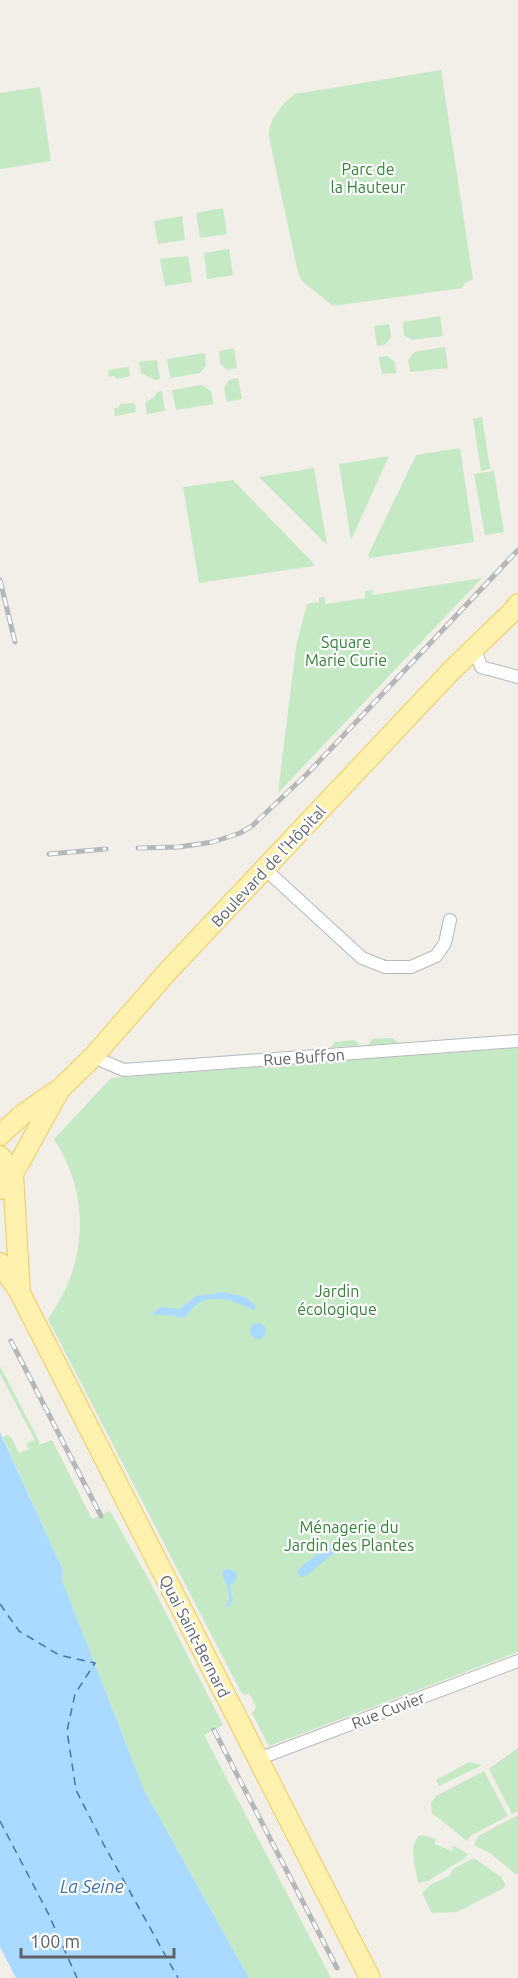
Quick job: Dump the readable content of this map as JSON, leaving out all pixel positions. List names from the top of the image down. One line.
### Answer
{"streets":{"main road":["Boulevard de l'Hôpital","Quai Saint-Bernard"],"street":["Rue Buffon","Rue Cuvier"]},"crossings":[["Boulevard de l'Hôpital","Rue Buffon"],["Boulevard de l'Hôpital","Quai Saint-Bernard"],["Quai Saint-Bernard","Rue Cuvier"]],"water":["La Seine"],"parks":["Parc de la Hauteur","Square Marie Curie","Jardin écologique","Ménagerie du Jardin des Plantes"],"scale_bar":"100 m"}
